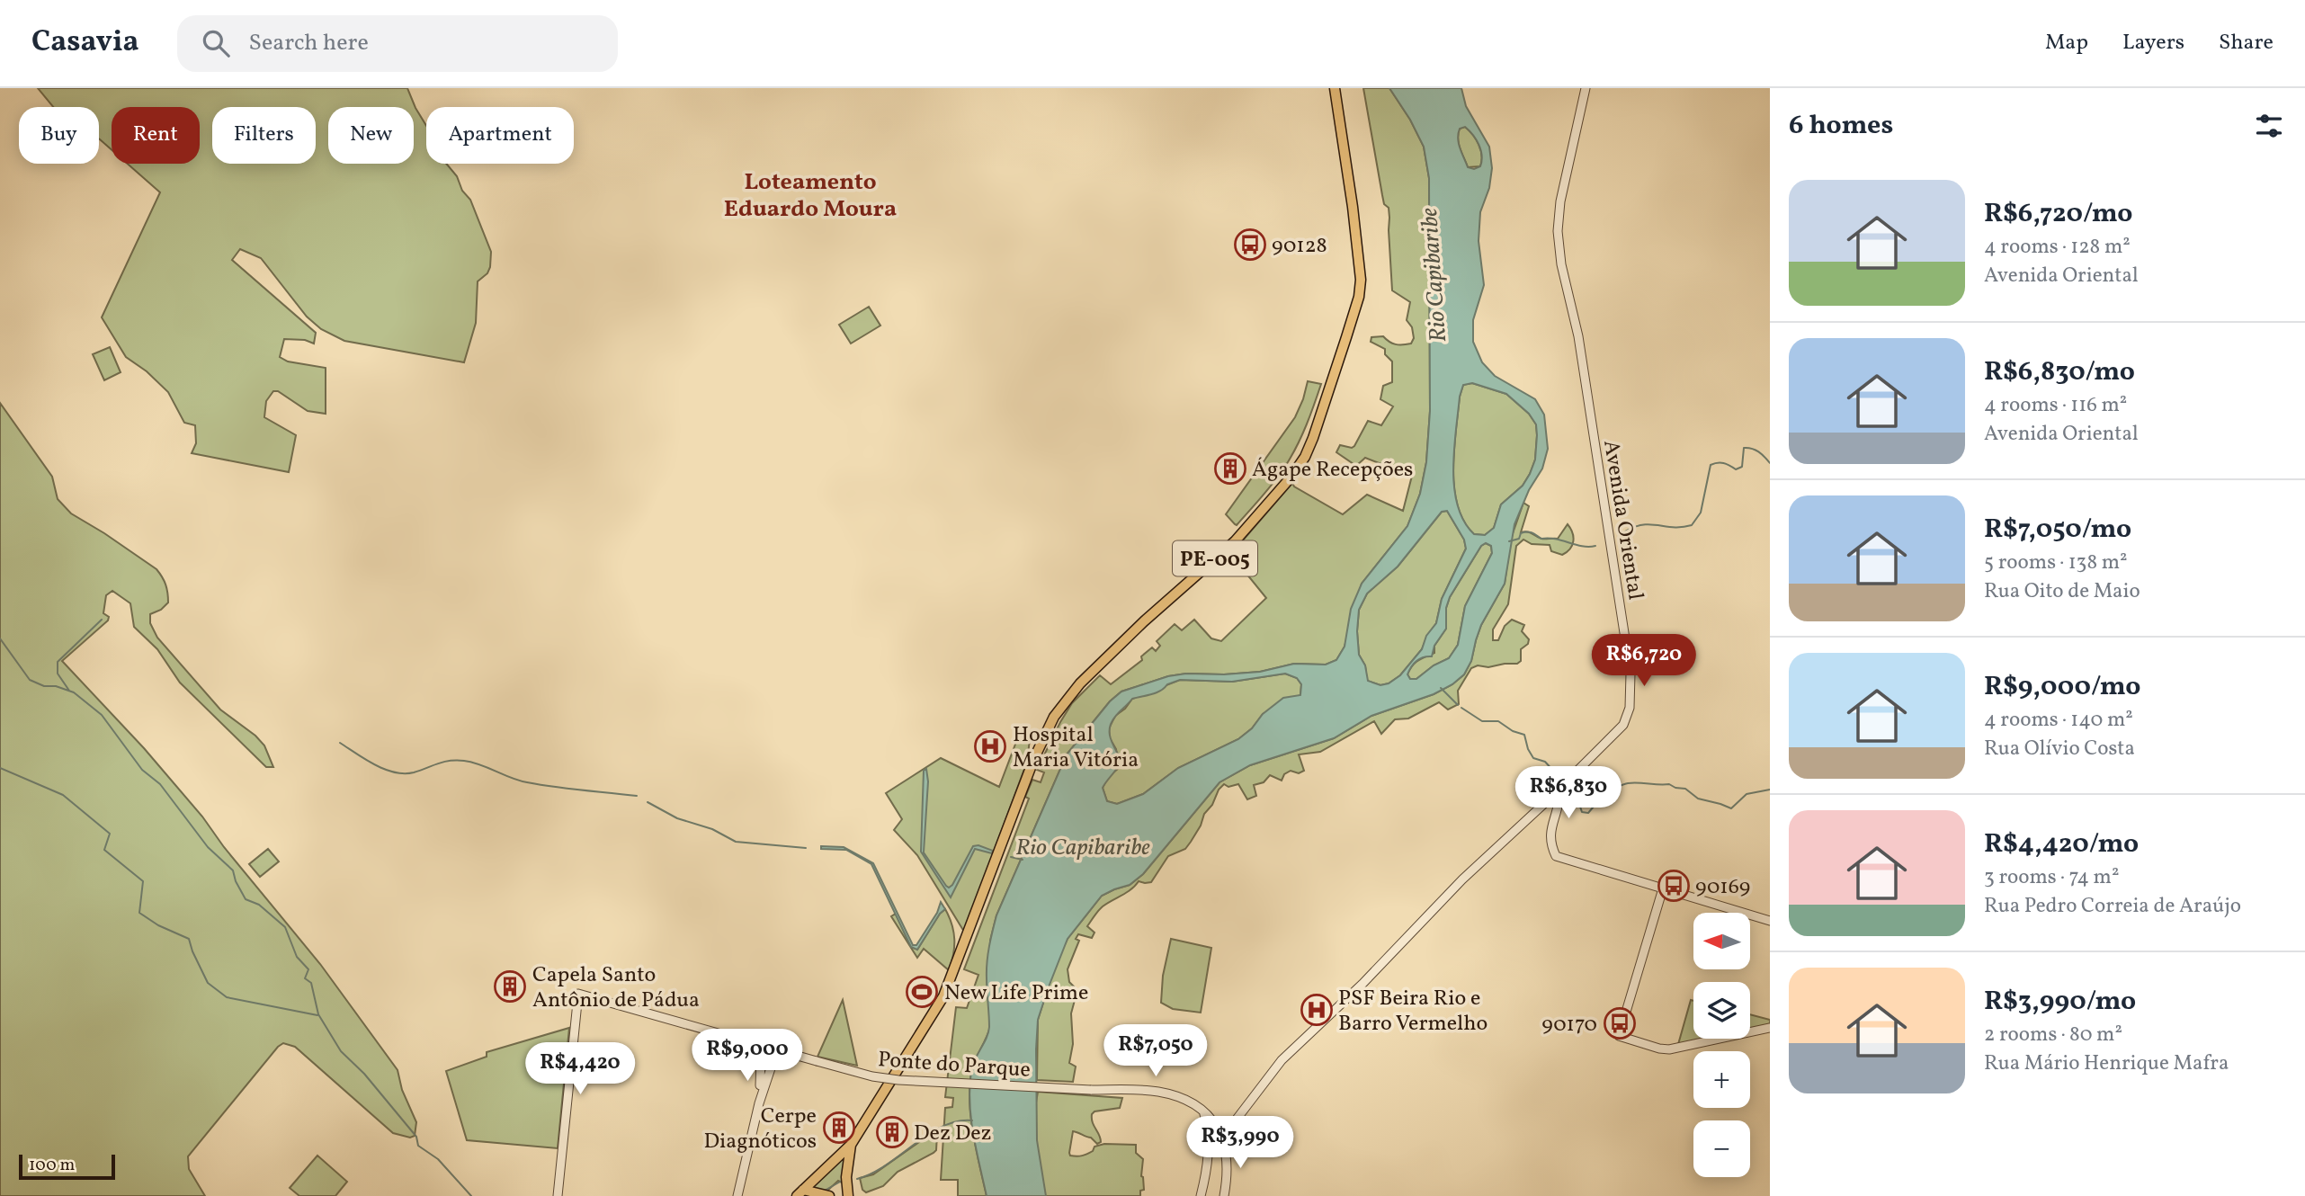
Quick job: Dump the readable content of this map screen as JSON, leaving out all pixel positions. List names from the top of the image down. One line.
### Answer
{"streets":{"main road":["PE-005"],"street":["Avenida Oriental","Ponte do Parque"]},"districts":["Loteamento Eduardo Moura"],"water":["Rio Capibaribe"],"places":{"bus stop":["90128","90169","90170"],"building":["Ágape Recepções","Capela Santo Antônio de Pádua","Cerpe Diagnóticos","Dez Dez"],"hospital":["Hospital Maria Vitória","PSF Beira Rio e Barro Vermelho"],"sports":["New Life Prime"]},"scale_bar":"100 m","north":"left","page":{"header":"Casavia","search":"Search here","nav":["Map","Layers","Share"],"heading":"6 homes","chip":["Buy","Rent","Filters","New","Apartment"],"list":[{"name":"R$6,720/mo","note":"4 rooms · 128 m² · Avenida Oriental"},{"name":"R$6,830/mo","note":"4 rooms · 116 m² · Avenida Oriental"},{"name":"R$7,050/mo","note":"5 rooms · 138 m² · Rua Oito de Maio"},{"name":"R$9,000/mo","note":"4 rooms · 140 m² · Rua Olívio Costa"},{"name":"R$4,420/mo","note":"3 rooms · 74 m² · Rua Pedro Correia de Araújo"},{"name":"R$3,990/mo","note":"2 rooms · 80 m² · Rua Mário Henrique Mafra"}],"price":["R$6,720","R$6,830","R$7,050","R$9,000","R$4,420","R$3,990"],"map_buttons":["+","−"],"scale":"100 m"}}
